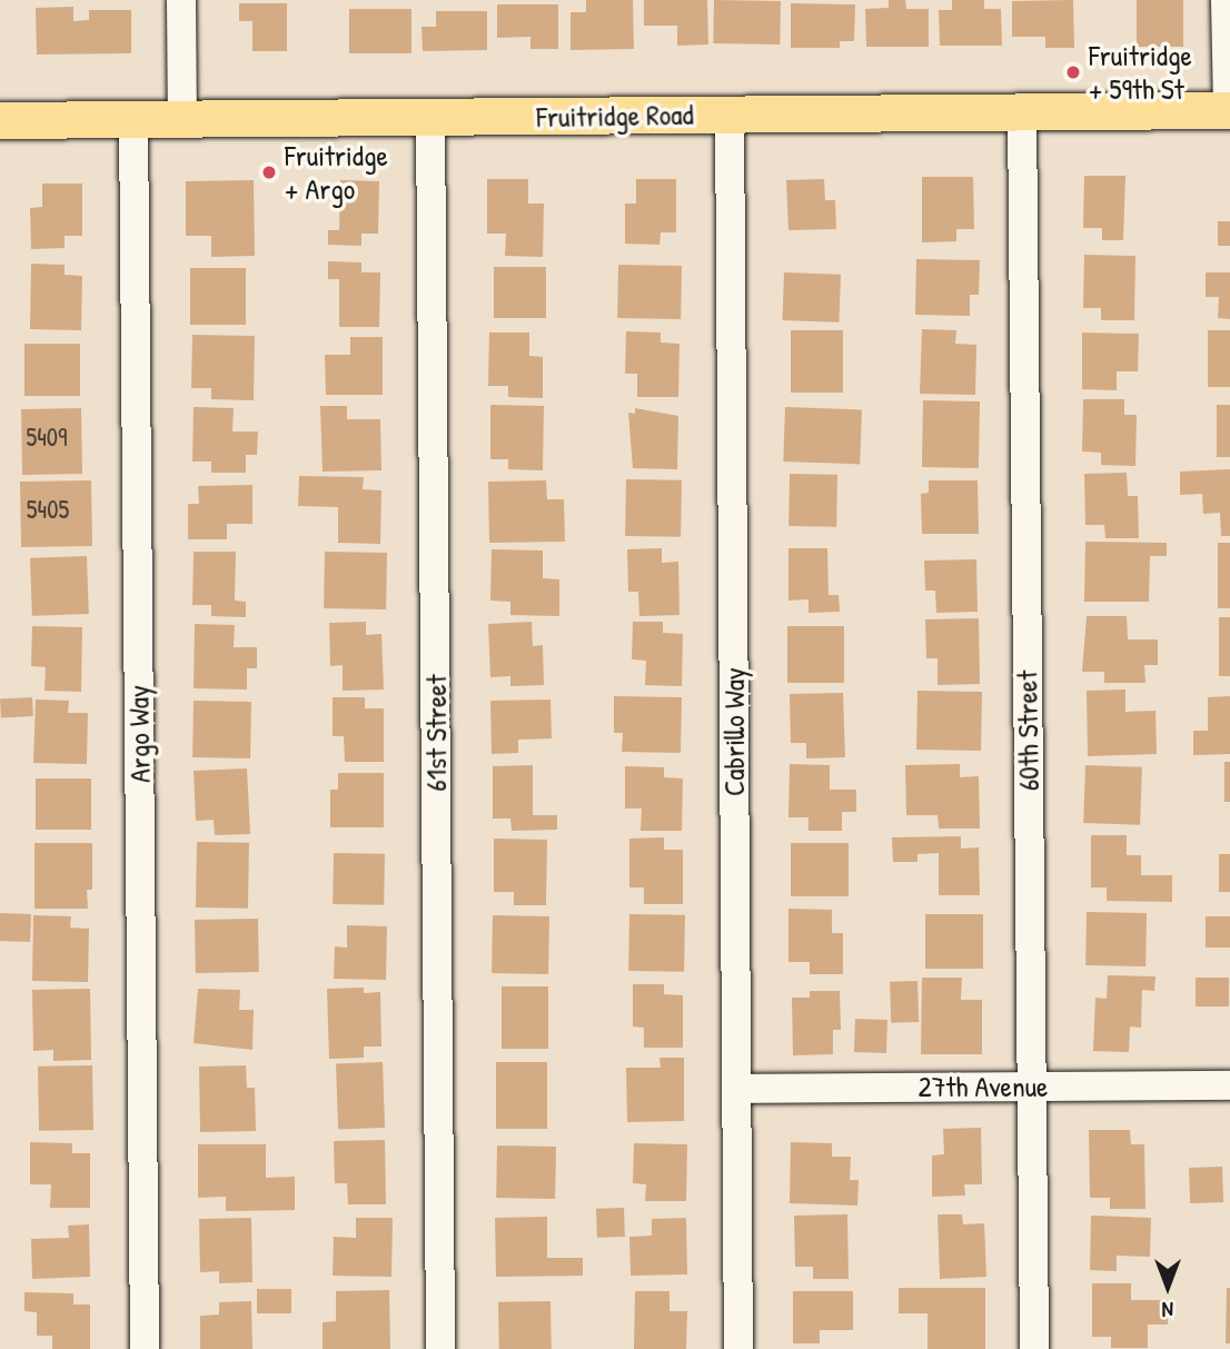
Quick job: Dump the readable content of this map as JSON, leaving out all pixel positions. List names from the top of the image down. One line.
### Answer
{"streets":{"main road":["Fruitridge Road"],"street":["60th Street","Cabrillo Way","61st Street","Argo Way","27th Avenue"]},"crossings":[["Fruitridge Road","60th Street"],["Fruitridge Road","Cabrillo Way"],["Fruitridge Road","61st Street"],["Fruitridge Road","Argo Way"],["60th Street","27th Avenue"],["Cabrillo Way","27th Avenue"]],"places":["Fruitridge + 59th St","Fruitridge + Argo"],"house_numbers":["5409","5405"],"north":"bottom"}
